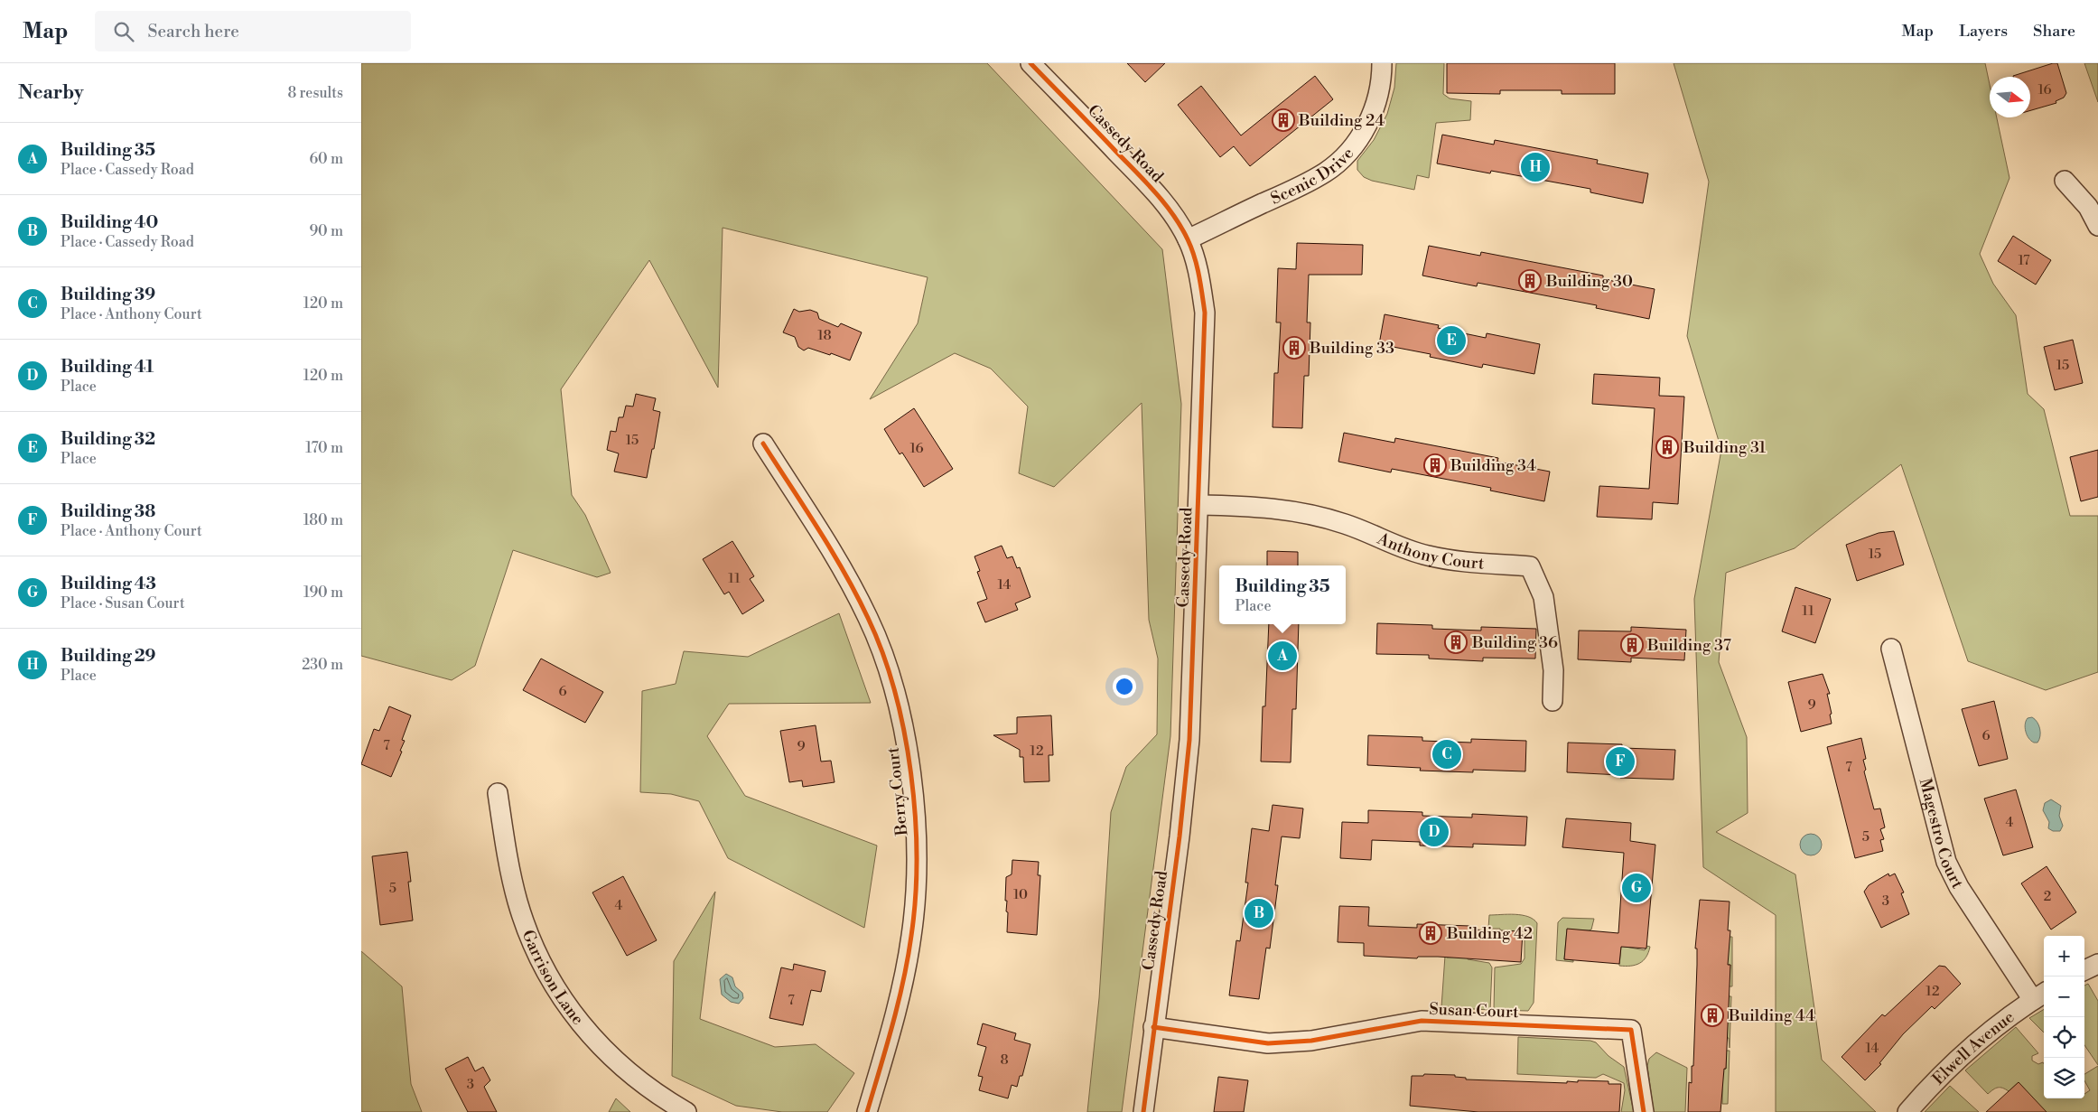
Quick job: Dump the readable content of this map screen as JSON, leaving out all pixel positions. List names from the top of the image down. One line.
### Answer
{"streets":{"street":["Cassedy Road","Scenic Drive","Anthony Court","Berry Court","Magestro Court","Garrison Lane","Susan Court","Elwell Avenue"]},"crossings":[["Cassedy Road","Scenic Drive"],["Cassedy Road","Anthony Court"],["Cassedy Road","Susan Court"],["Magestro Court","Elwell Avenue"]],"places":{"building":["Building 24","Building 30","Building 33","Building 31","Building 34","Building 36","Building 37","Building 42","Building 44"]},"house_numbers":["16","17","18","15","15","16","15","11","14","11","6","9","6","7","9","12","7","4","5","5","10","2","3","4","12","7","14","8","3"],"north":"right","page":{"header":"Map","search":"Search here","nav":["Map","Layers","Share"],"heading":["Nearby","8 results"],"list":[{"mark":"A","name":"Building 35","note":"Place · Cassedy Road","value":"60 m"},{"mark":"B","name":"Building 40","note":"Place · Cassedy Road","value":"90 m"},{"mark":"C","name":"Building 39","note":"Place · Anthony Court","value":"120 m"},{"mark":"D","name":"Building 41","note":"Place","value":"120 m"},{"mark":"E","name":"Building 32","note":"Place","value":"170 m"},{"mark":"F","name":"Building 38","note":"Place · Anthony Court","value":"180 m"},{"mark":"G","name":"Building 43","note":"Place · Susan Court","value":"190 m"},{"mark":"H","name":"Building 29","note":"Place","value":"230 m"}],"pins":["H","E","A","C","F","D","G","B"],"popup":["Building 35","Place"],"map_buttons":["+","−"]}}
